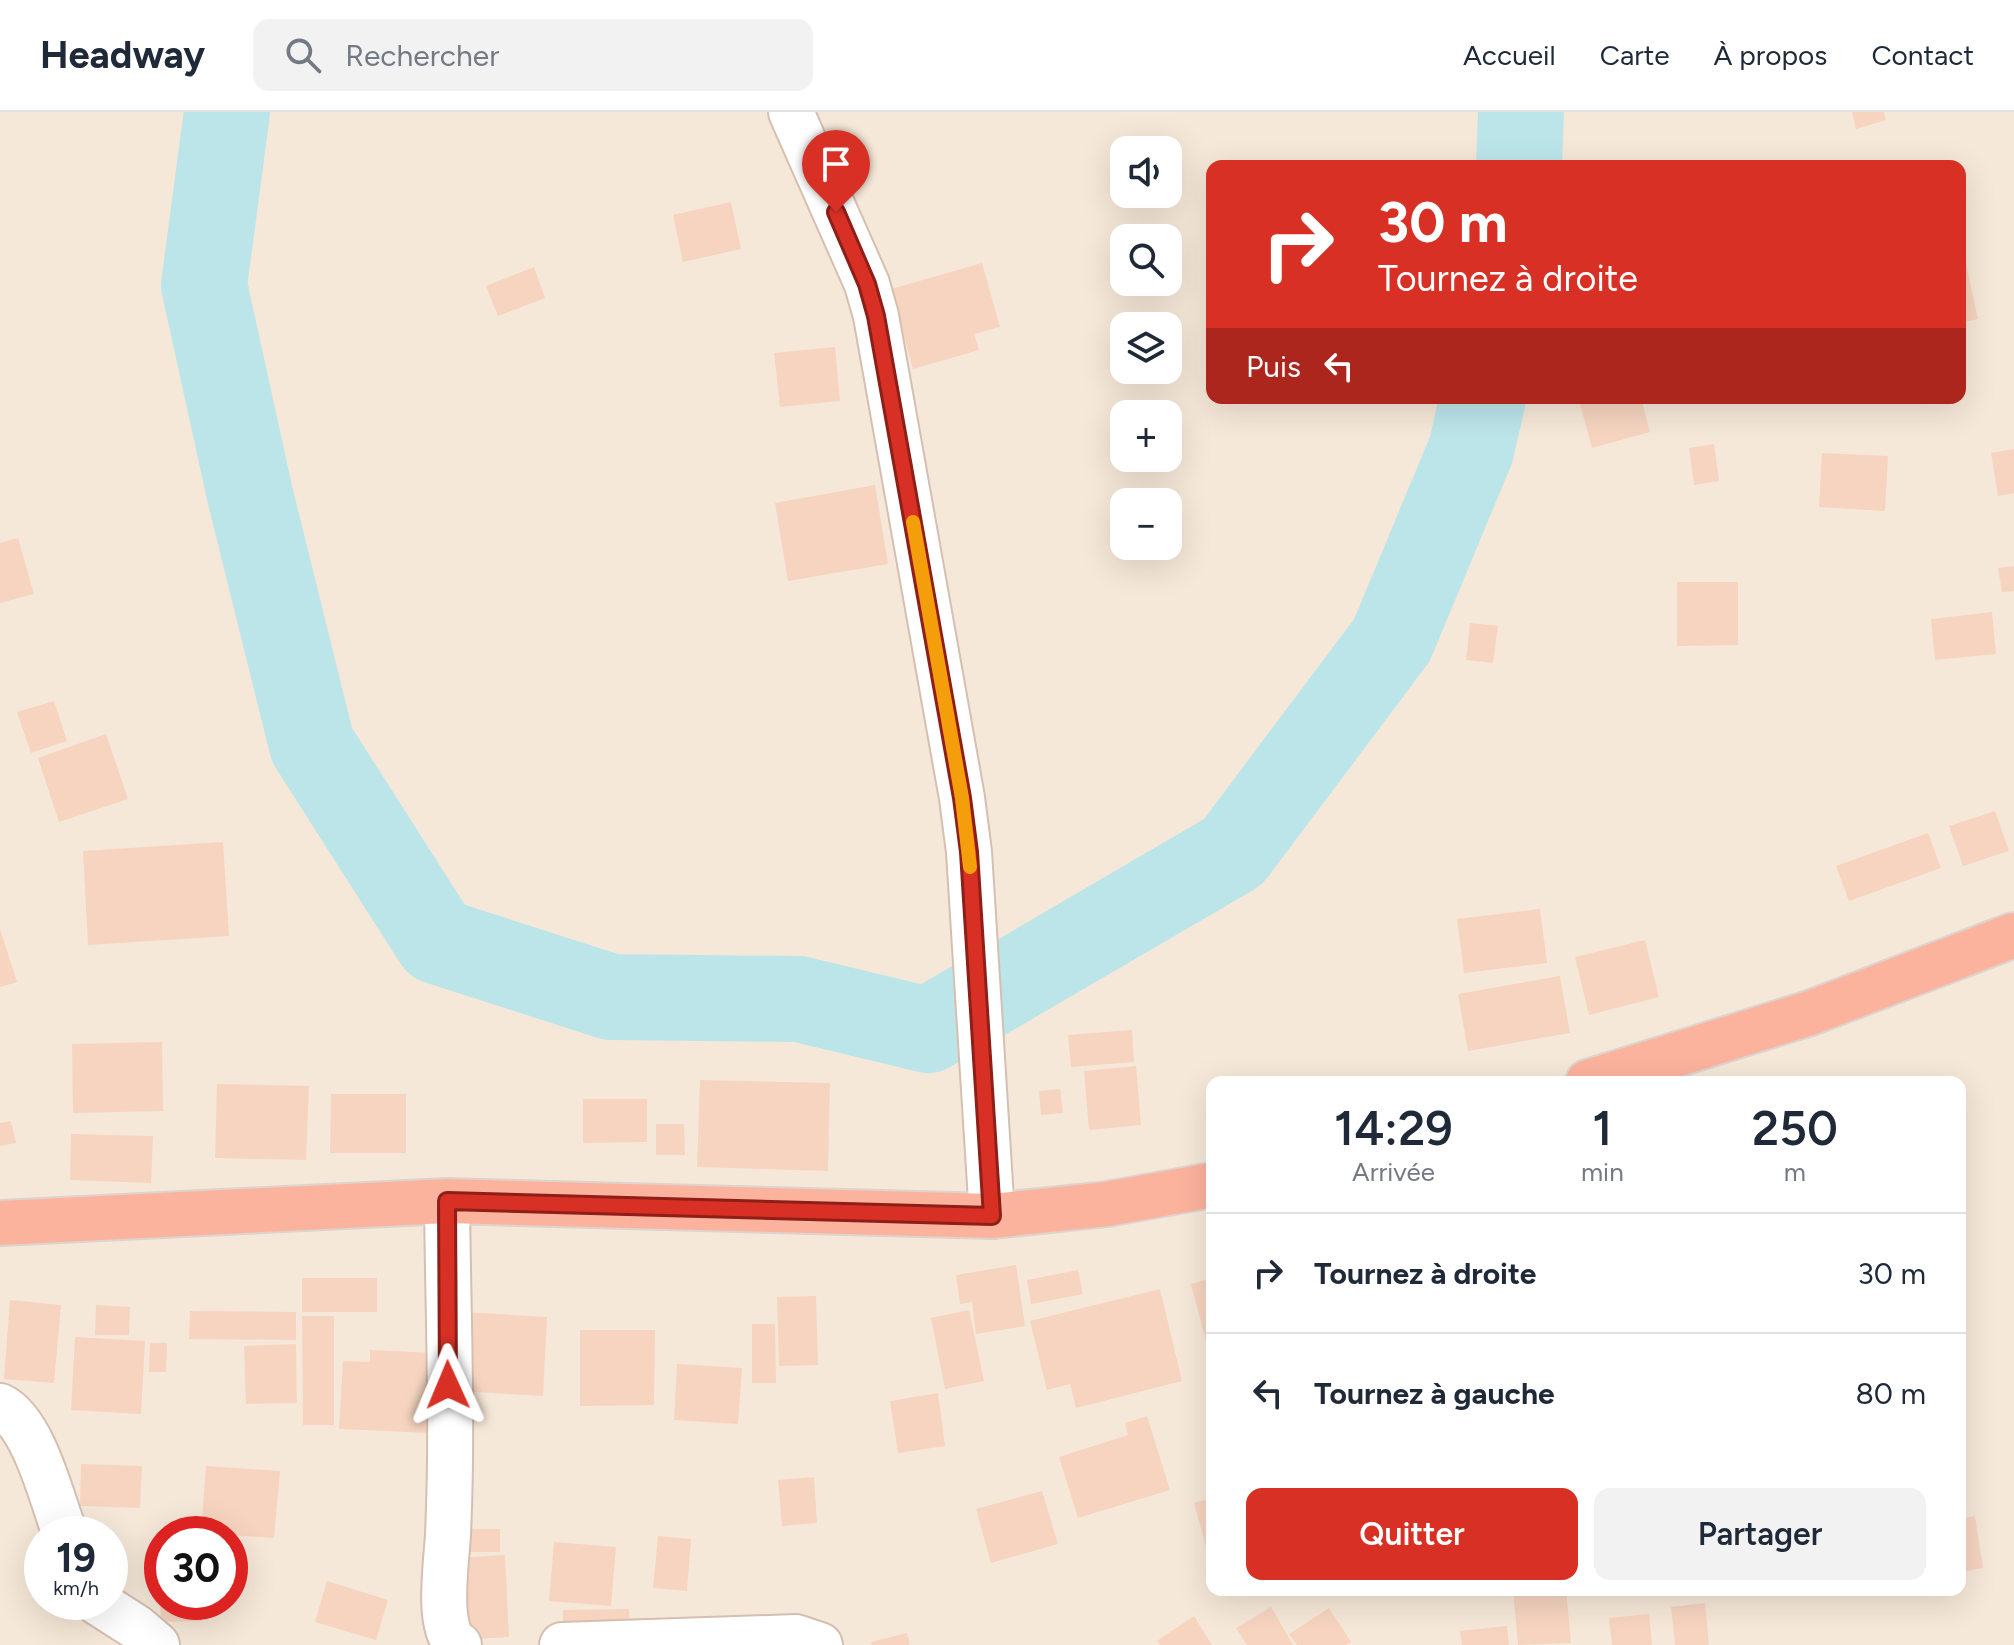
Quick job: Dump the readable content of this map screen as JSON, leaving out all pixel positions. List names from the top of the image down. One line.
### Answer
{"page":{"header":"Headway","search":"Rechercher","nav":["Accueil","Carte","À propos","Contact"],"map_buttons":["+","−"],"turn":["30 m","Tournez à droite"],"then":"Puis","eta":["14:29","Arrivée","1","min","250","m"],"list":[{"name":"Tournez à droite","value":"30 m"},{"name":"Tournez à gauche","value":"80 m"}],"buttons":["Quitter","Partager"],"speed":"19 km/h","limit":"30"}}
